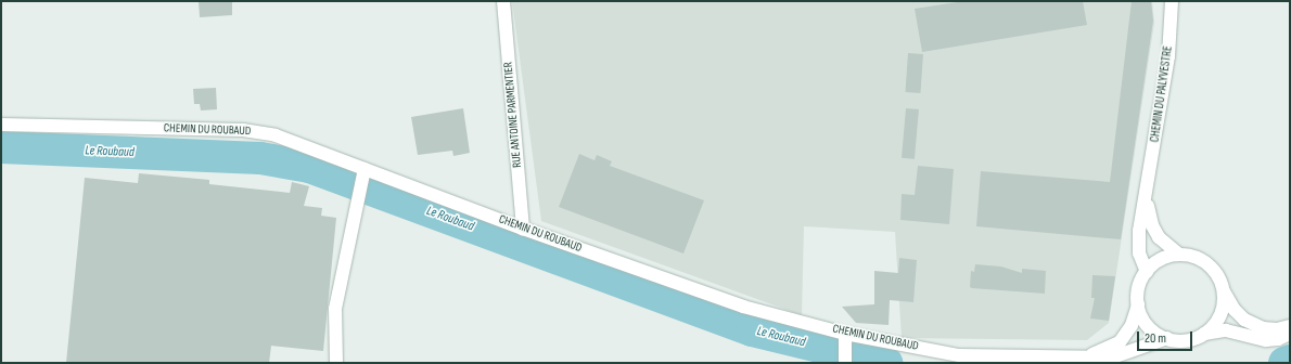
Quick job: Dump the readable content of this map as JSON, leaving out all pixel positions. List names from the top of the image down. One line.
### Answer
{"streets":{"street":["CHEMIN DU PALYVESTRE","RUE ANTOINE PARMENTIER","CHEMIN DU ROUBAUD"]},"crossings":[["CHEMIN DU PALYVESTRE","CHEMIN DU ROUBAUD"],["RUE ANTOINE PARMENTIER","CHEMIN DU ROUBAUD"]],"water":["Le Roubaud"],"scale_bar":"20 m"}
